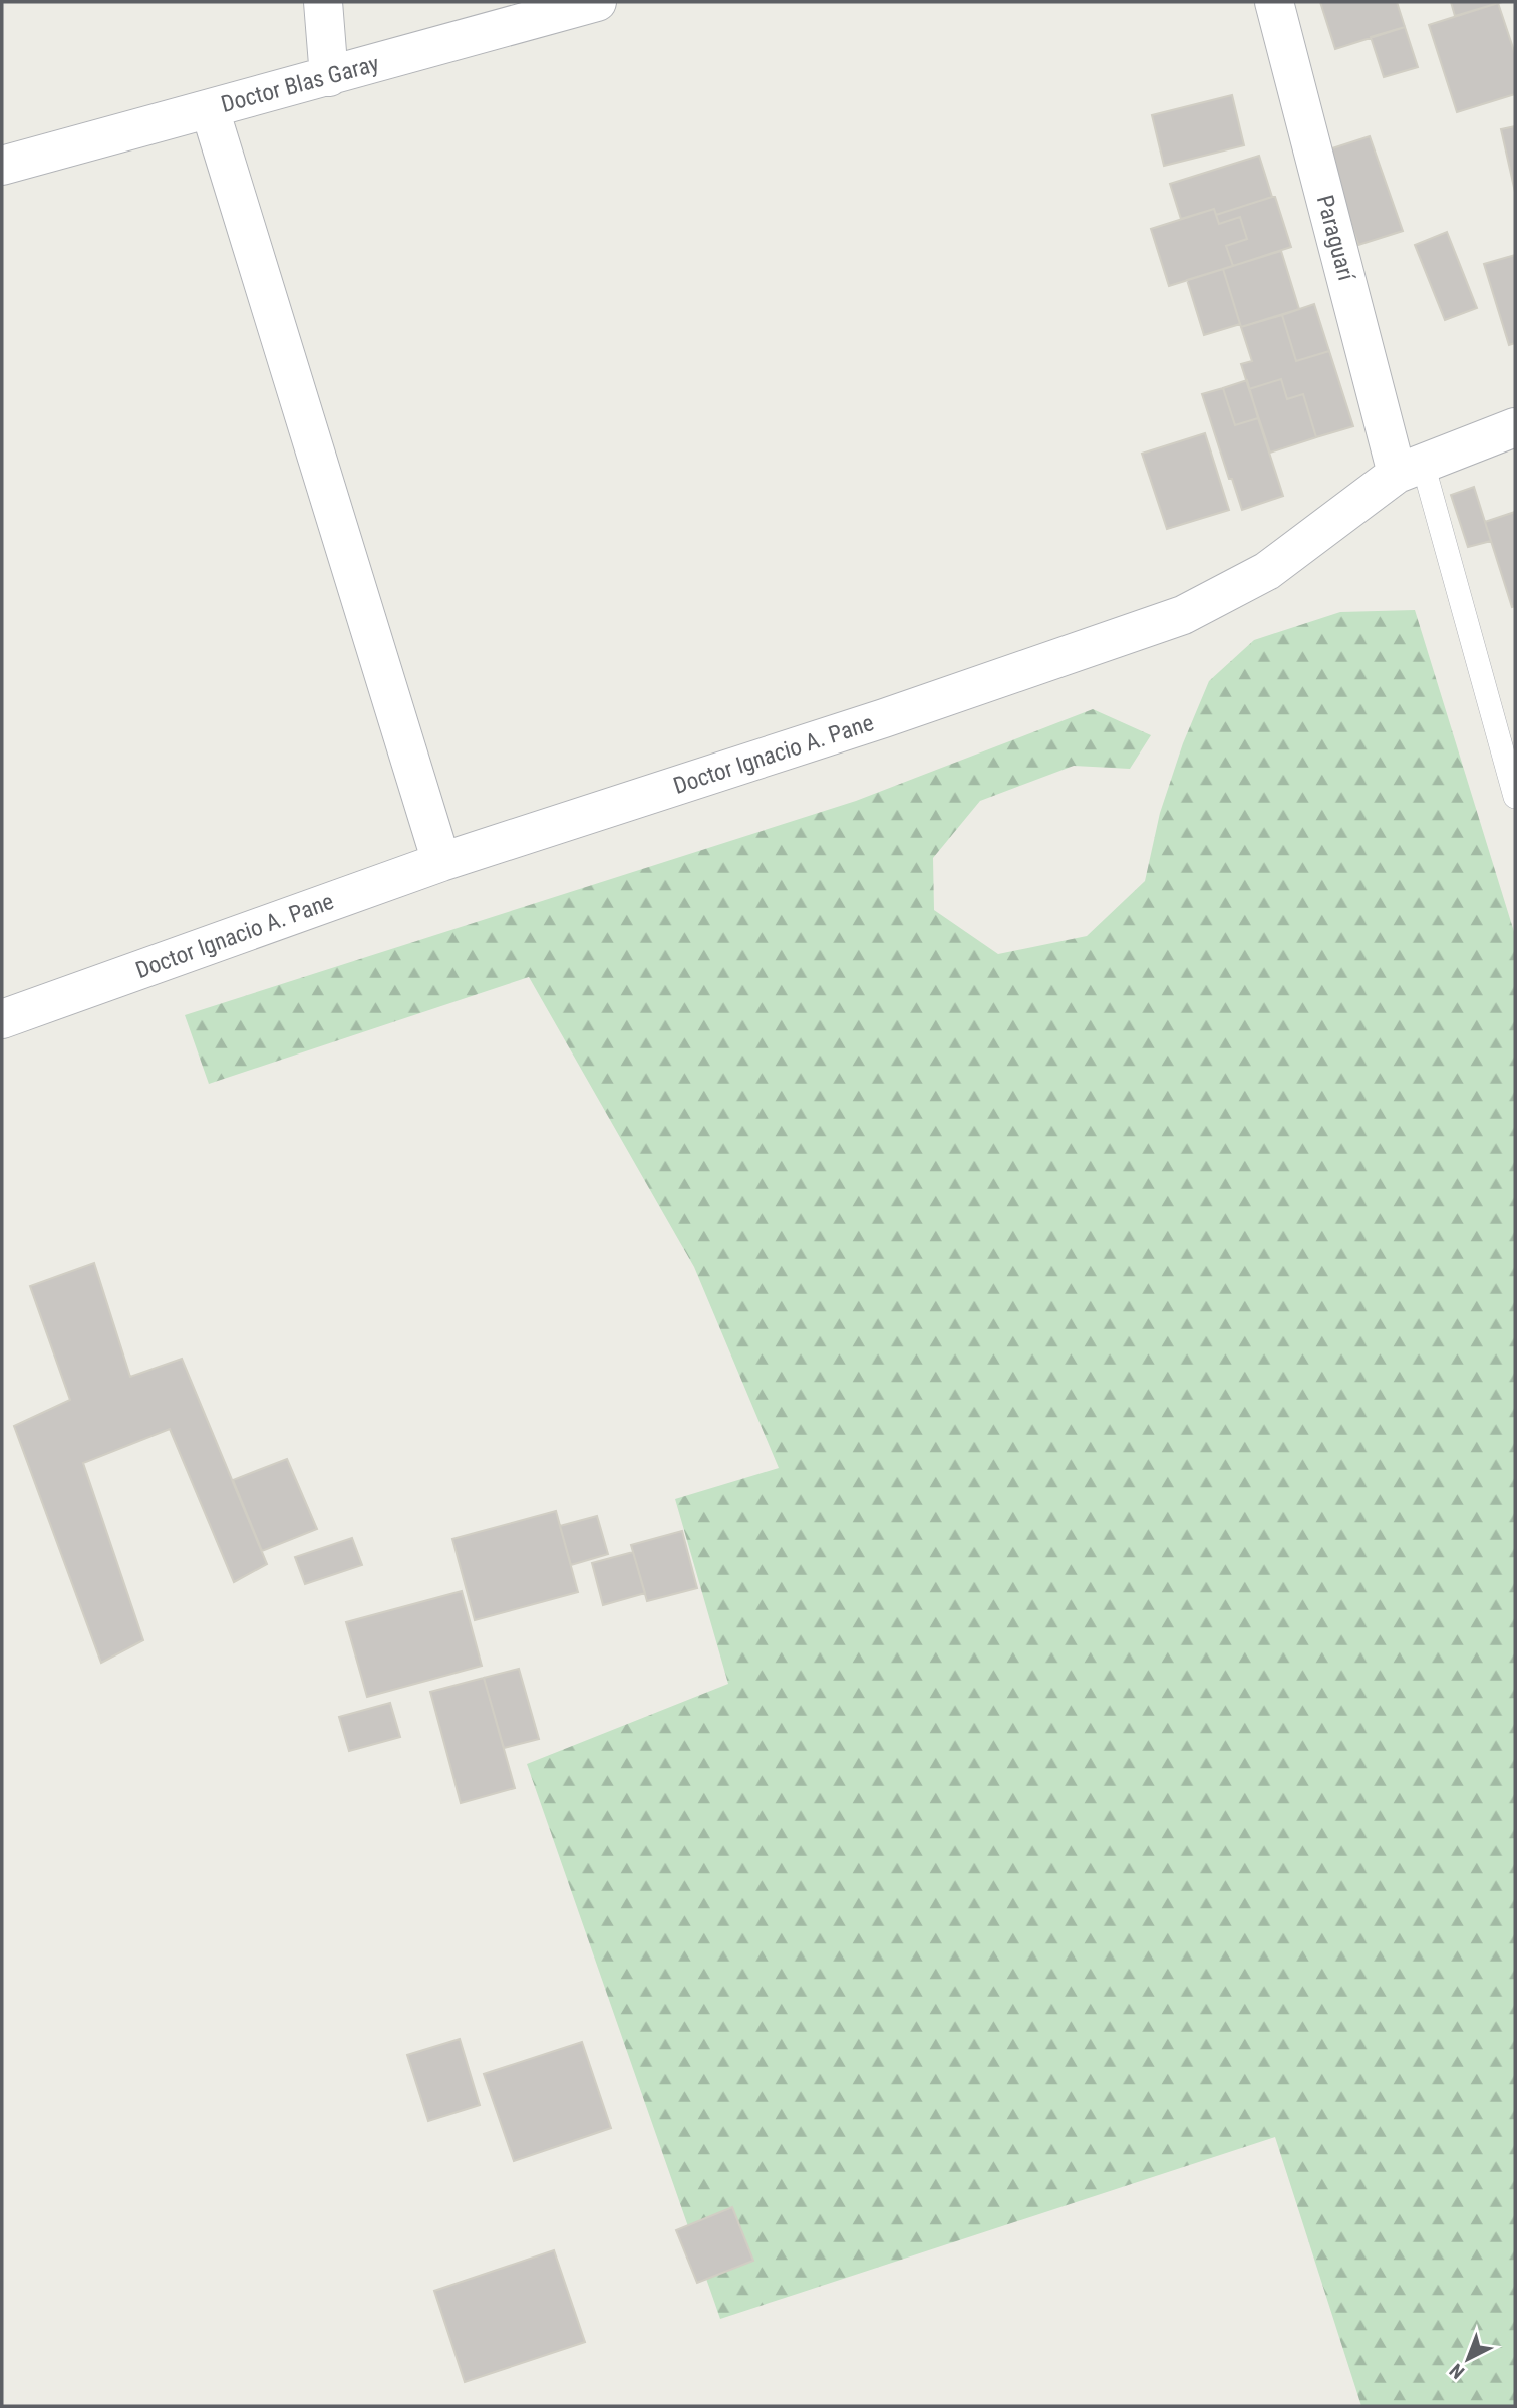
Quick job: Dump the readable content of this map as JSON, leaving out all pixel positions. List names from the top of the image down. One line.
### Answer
{"streets":{"street":["Doctor Blas Garay","Paraguarí","Doctor Ignacio A. Pane"]},"crossings":[["Paraguarí","Doctor Ignacio A. Pane"]],"north":"bottom left"}
